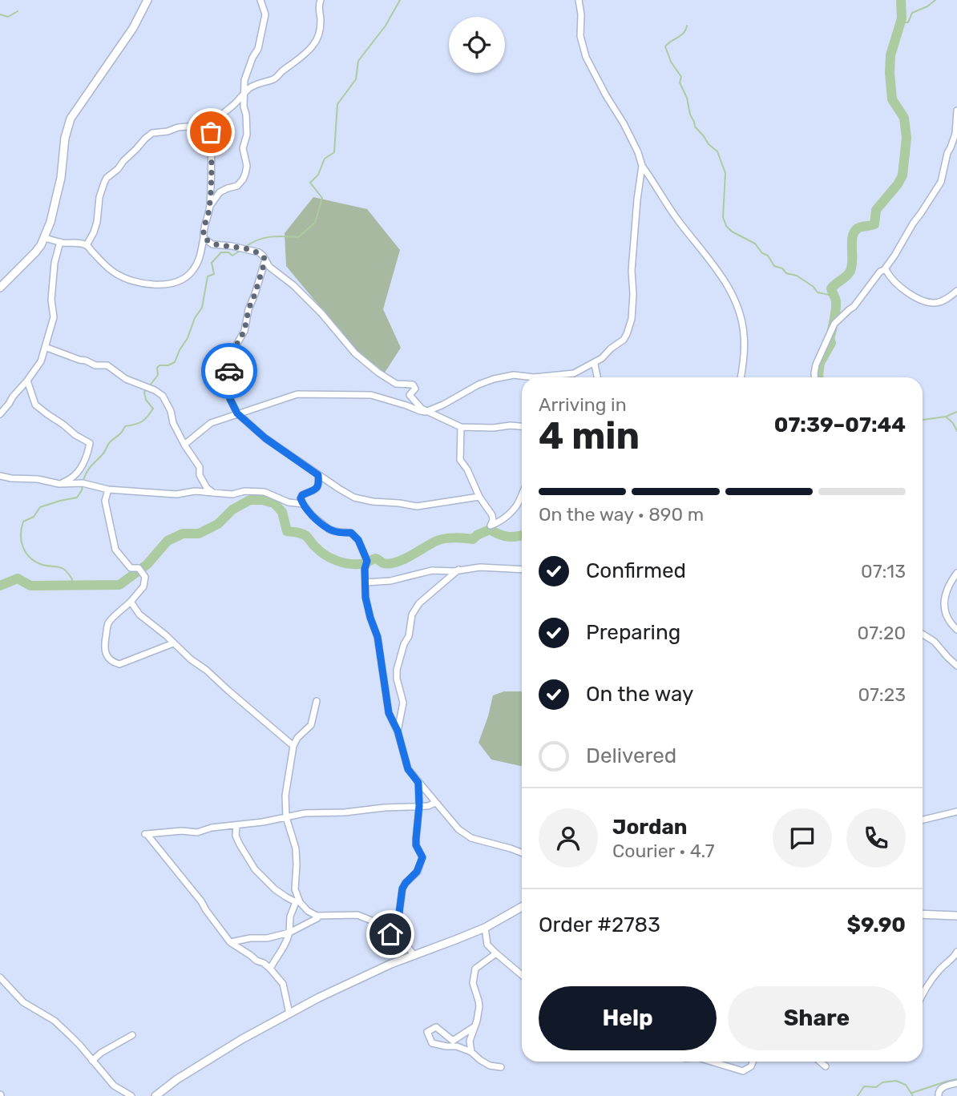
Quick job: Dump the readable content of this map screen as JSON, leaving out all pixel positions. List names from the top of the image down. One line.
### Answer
{"page":{"heading":["4 min","Arriving in","07:39–07:44"],"panel":["Jordan","Courier · 4.7","Order #2783","$9.90"],"bar":"On the way · 890 m","list":[["Confirmed","07:13"],["Preparing","07:20"],["On the way","07:23"],"Delivered"],"buttons":["Help","Share"]}}
